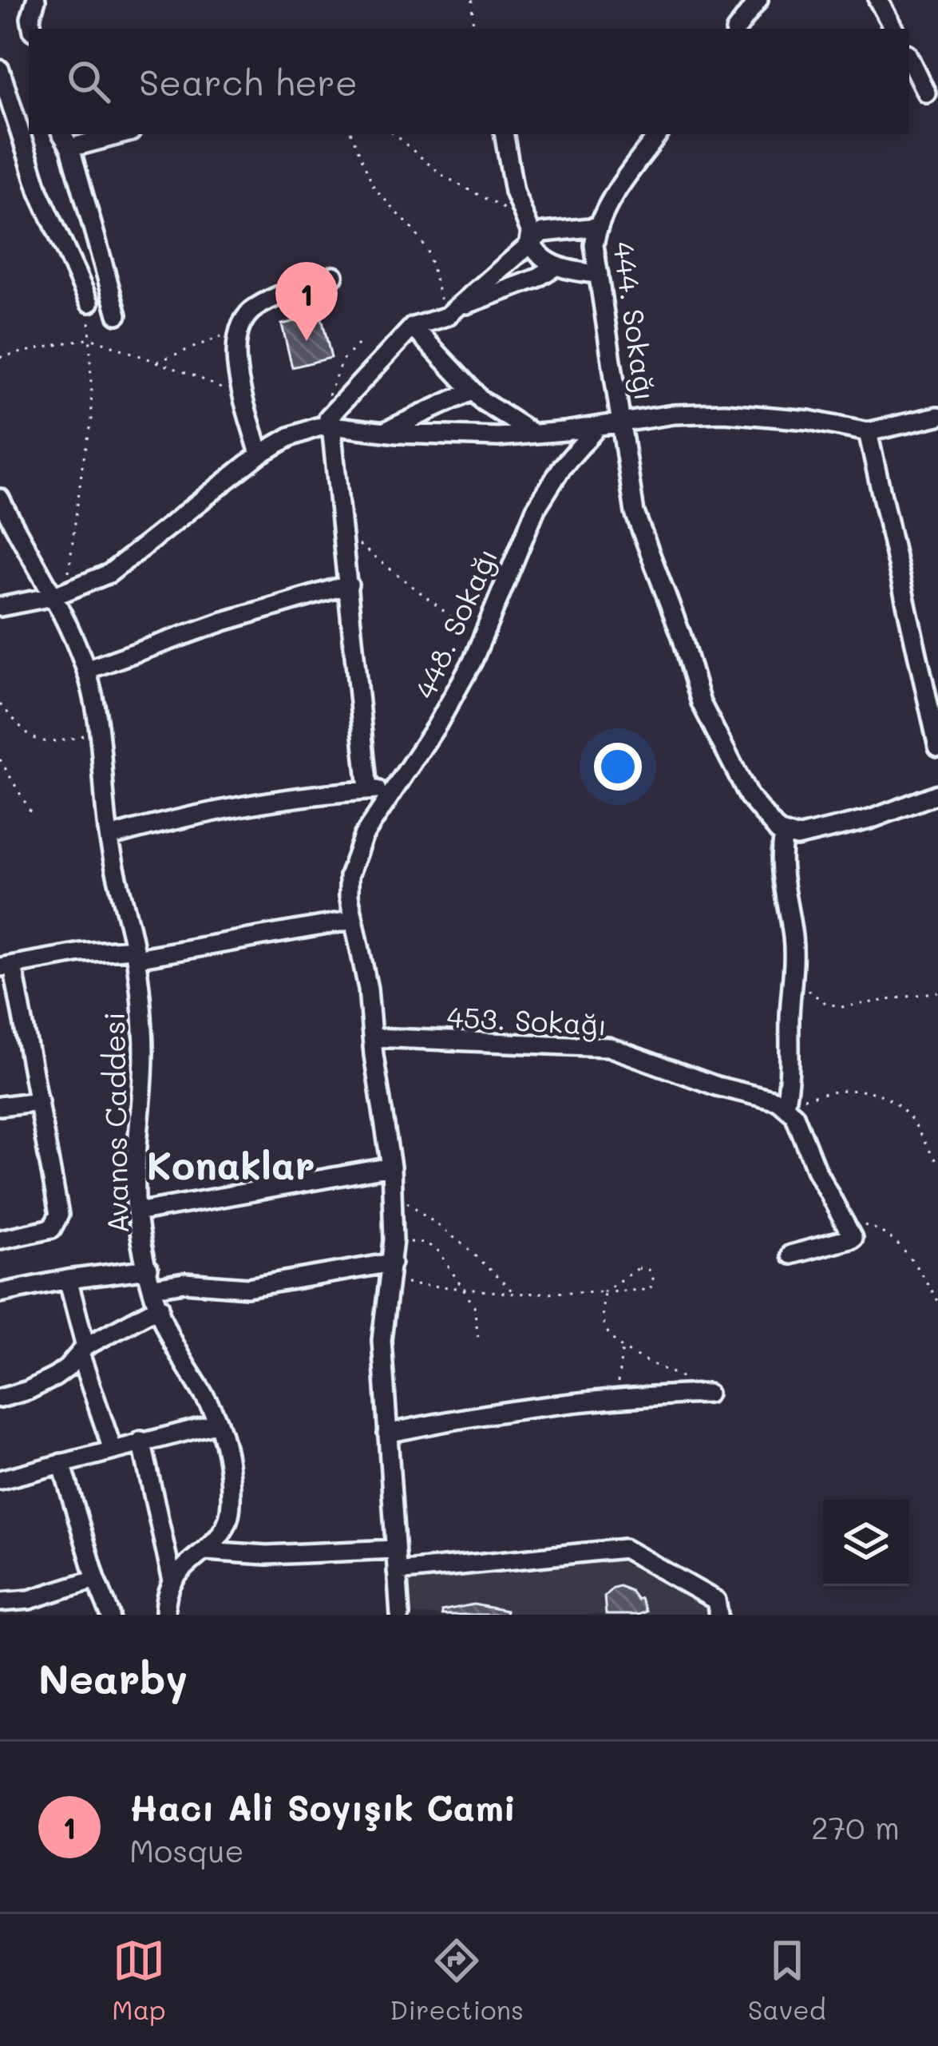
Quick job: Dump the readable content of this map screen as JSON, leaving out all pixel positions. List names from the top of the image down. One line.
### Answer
{"streets":{"street":["444. Sokağı","448. Sokağı","453. Sokağı","Avanos Caddesi"]},"districts":["Konaklar"],"page":{"search":"Search here","pins":"1","heading":"Nearby","list":[{"mark":"1","name":"Hacı Ali Soyışık Cami","note":"Mosque","value":"270 m"}],"nav":["Map","Directions","Saved"]}}
